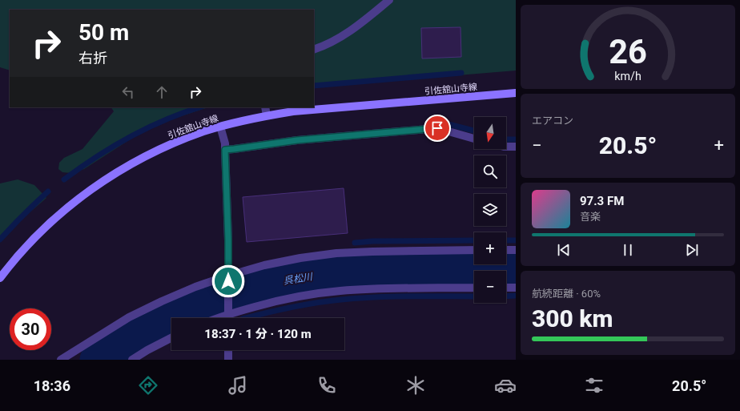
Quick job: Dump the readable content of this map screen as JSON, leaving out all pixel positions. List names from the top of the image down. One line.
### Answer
{"streets":{"main road":["引佐舘山寺線"]},"water":["呉松川"],"north":"bottom","page":{"turn":["50 m","右折"],"tile":["エアコン",["航続距離 · 60%","300 km"]],"map_buttons":["+","−"],"heat":["−","20.5°","+"],"song":["97.3 FM","音楽"],"limit":"30","trip":"18:37 · 1 分 · 120 m","tabs":["18:36","20.5°"],"gauge":["26","km/h"]}}
